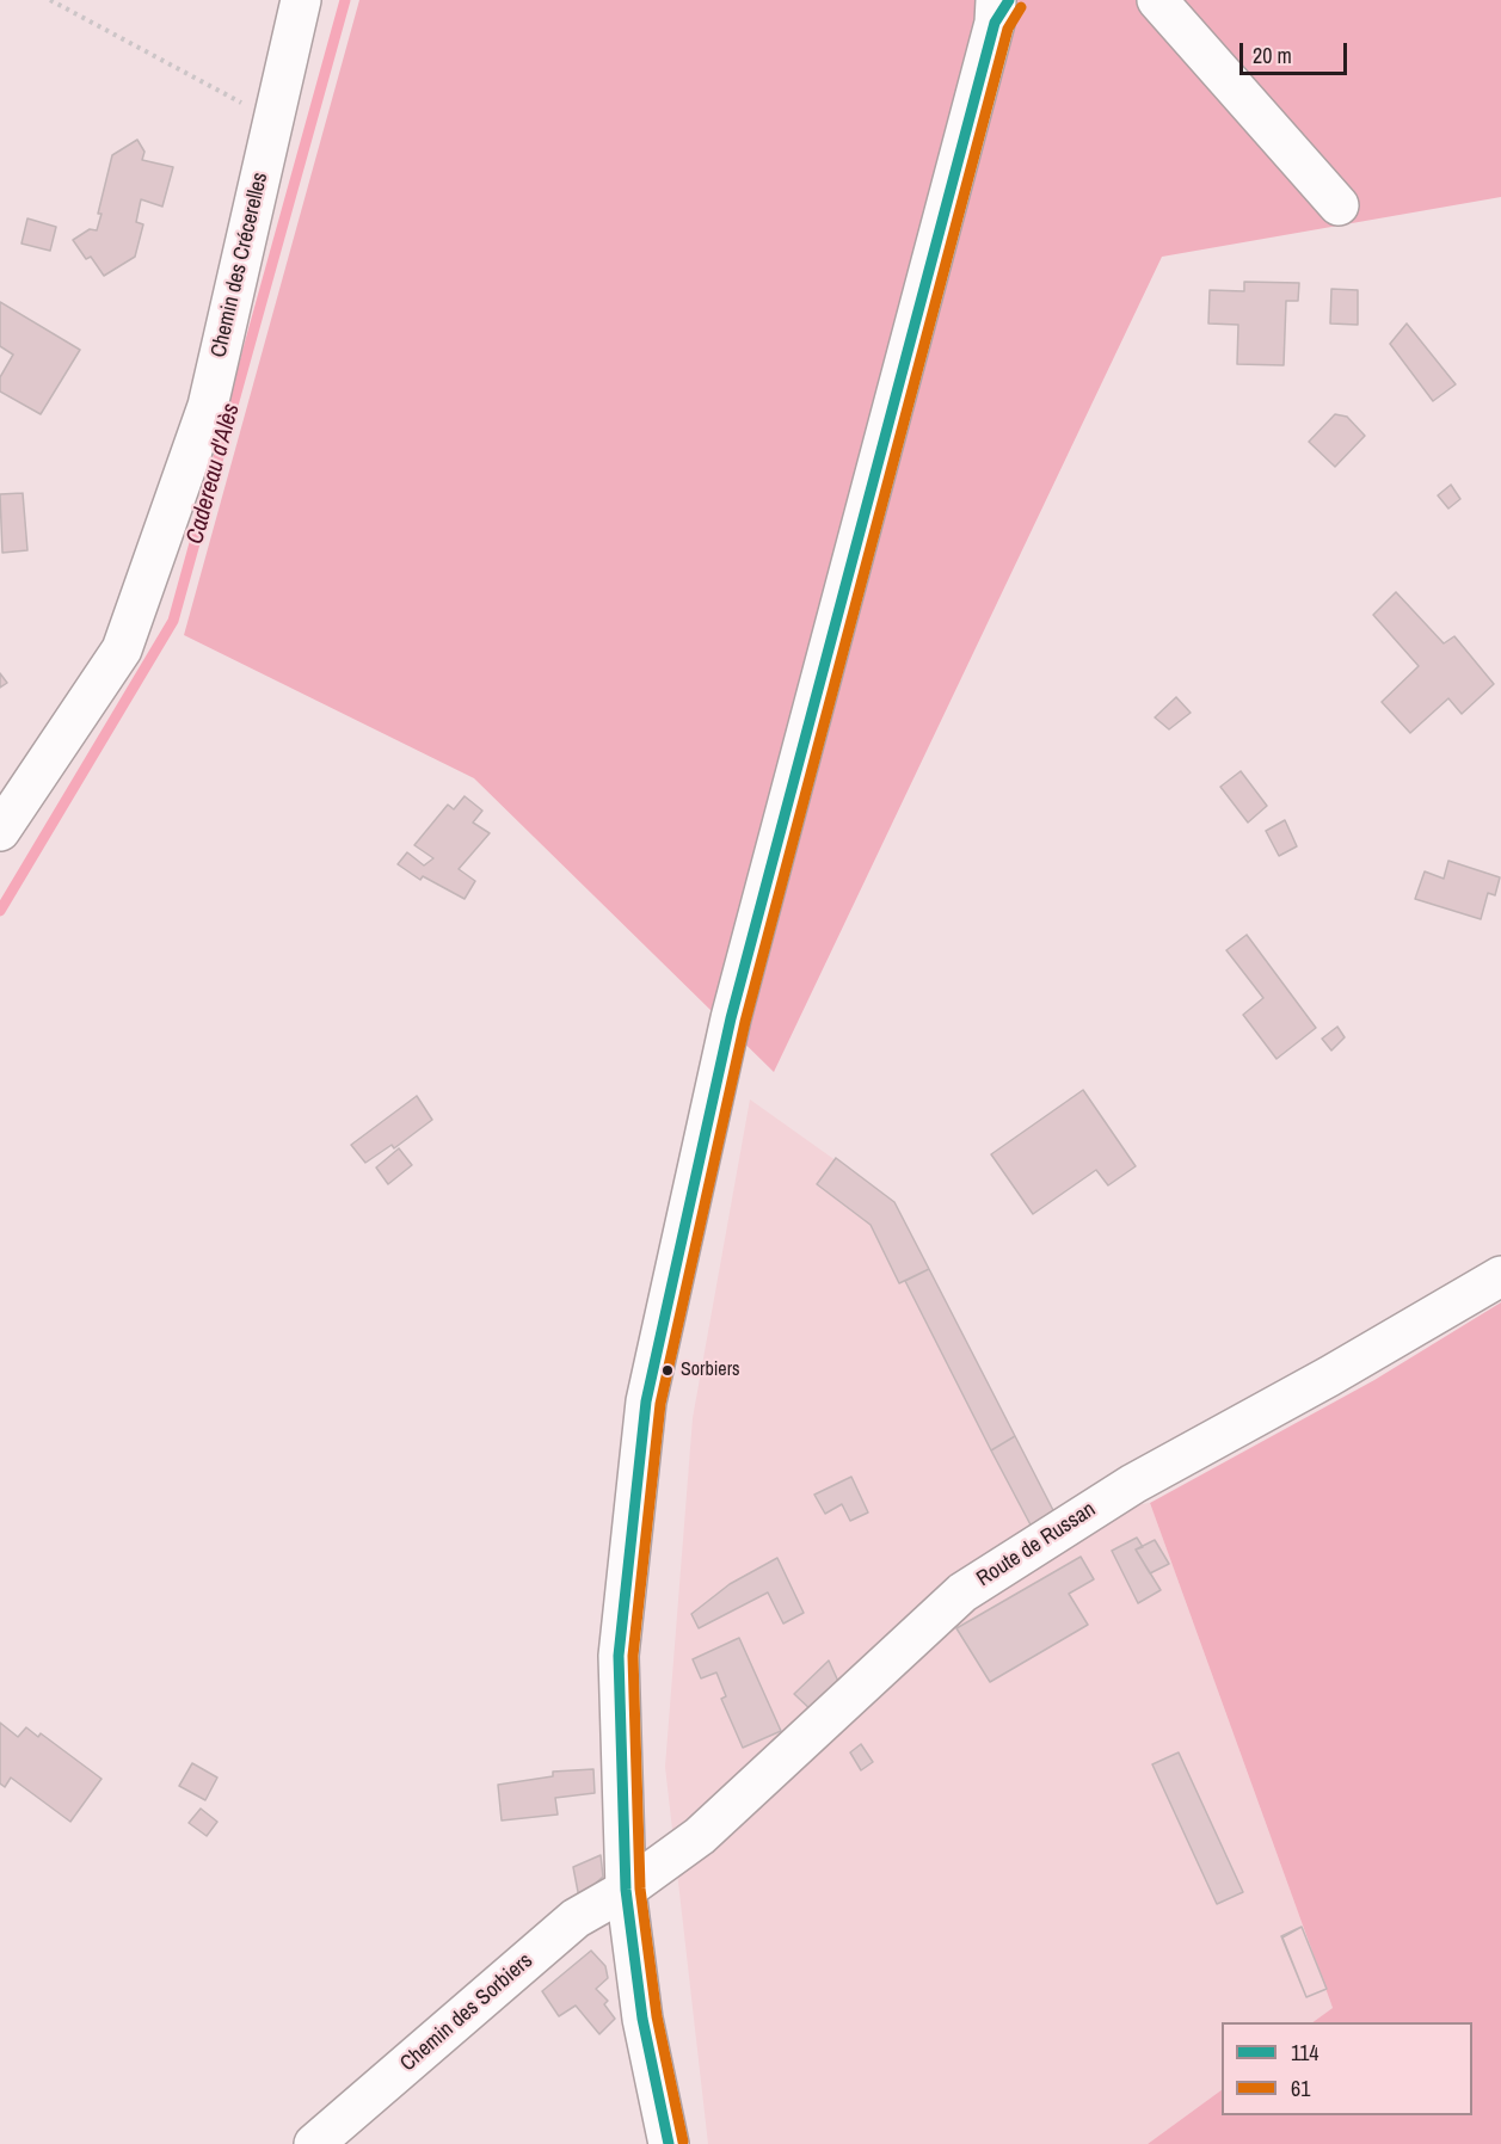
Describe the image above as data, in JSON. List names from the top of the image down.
{
  "streets": {
    "street": ["Chemin des Crécerelles", "Route de Russan", "Chemin des Sorbiers"]
  },
  "crossings": [
    ["Route de Russan", "Chemin des Sorbiers"]
  ],
  "water": ["Cadereau d'Alès"],
  "places": ["Sorbiers"],
  "lines": ["transit line 114", "transit line 61"],
  "legend": ["114", "61"],
  "scale_bar": "20 m"
}
